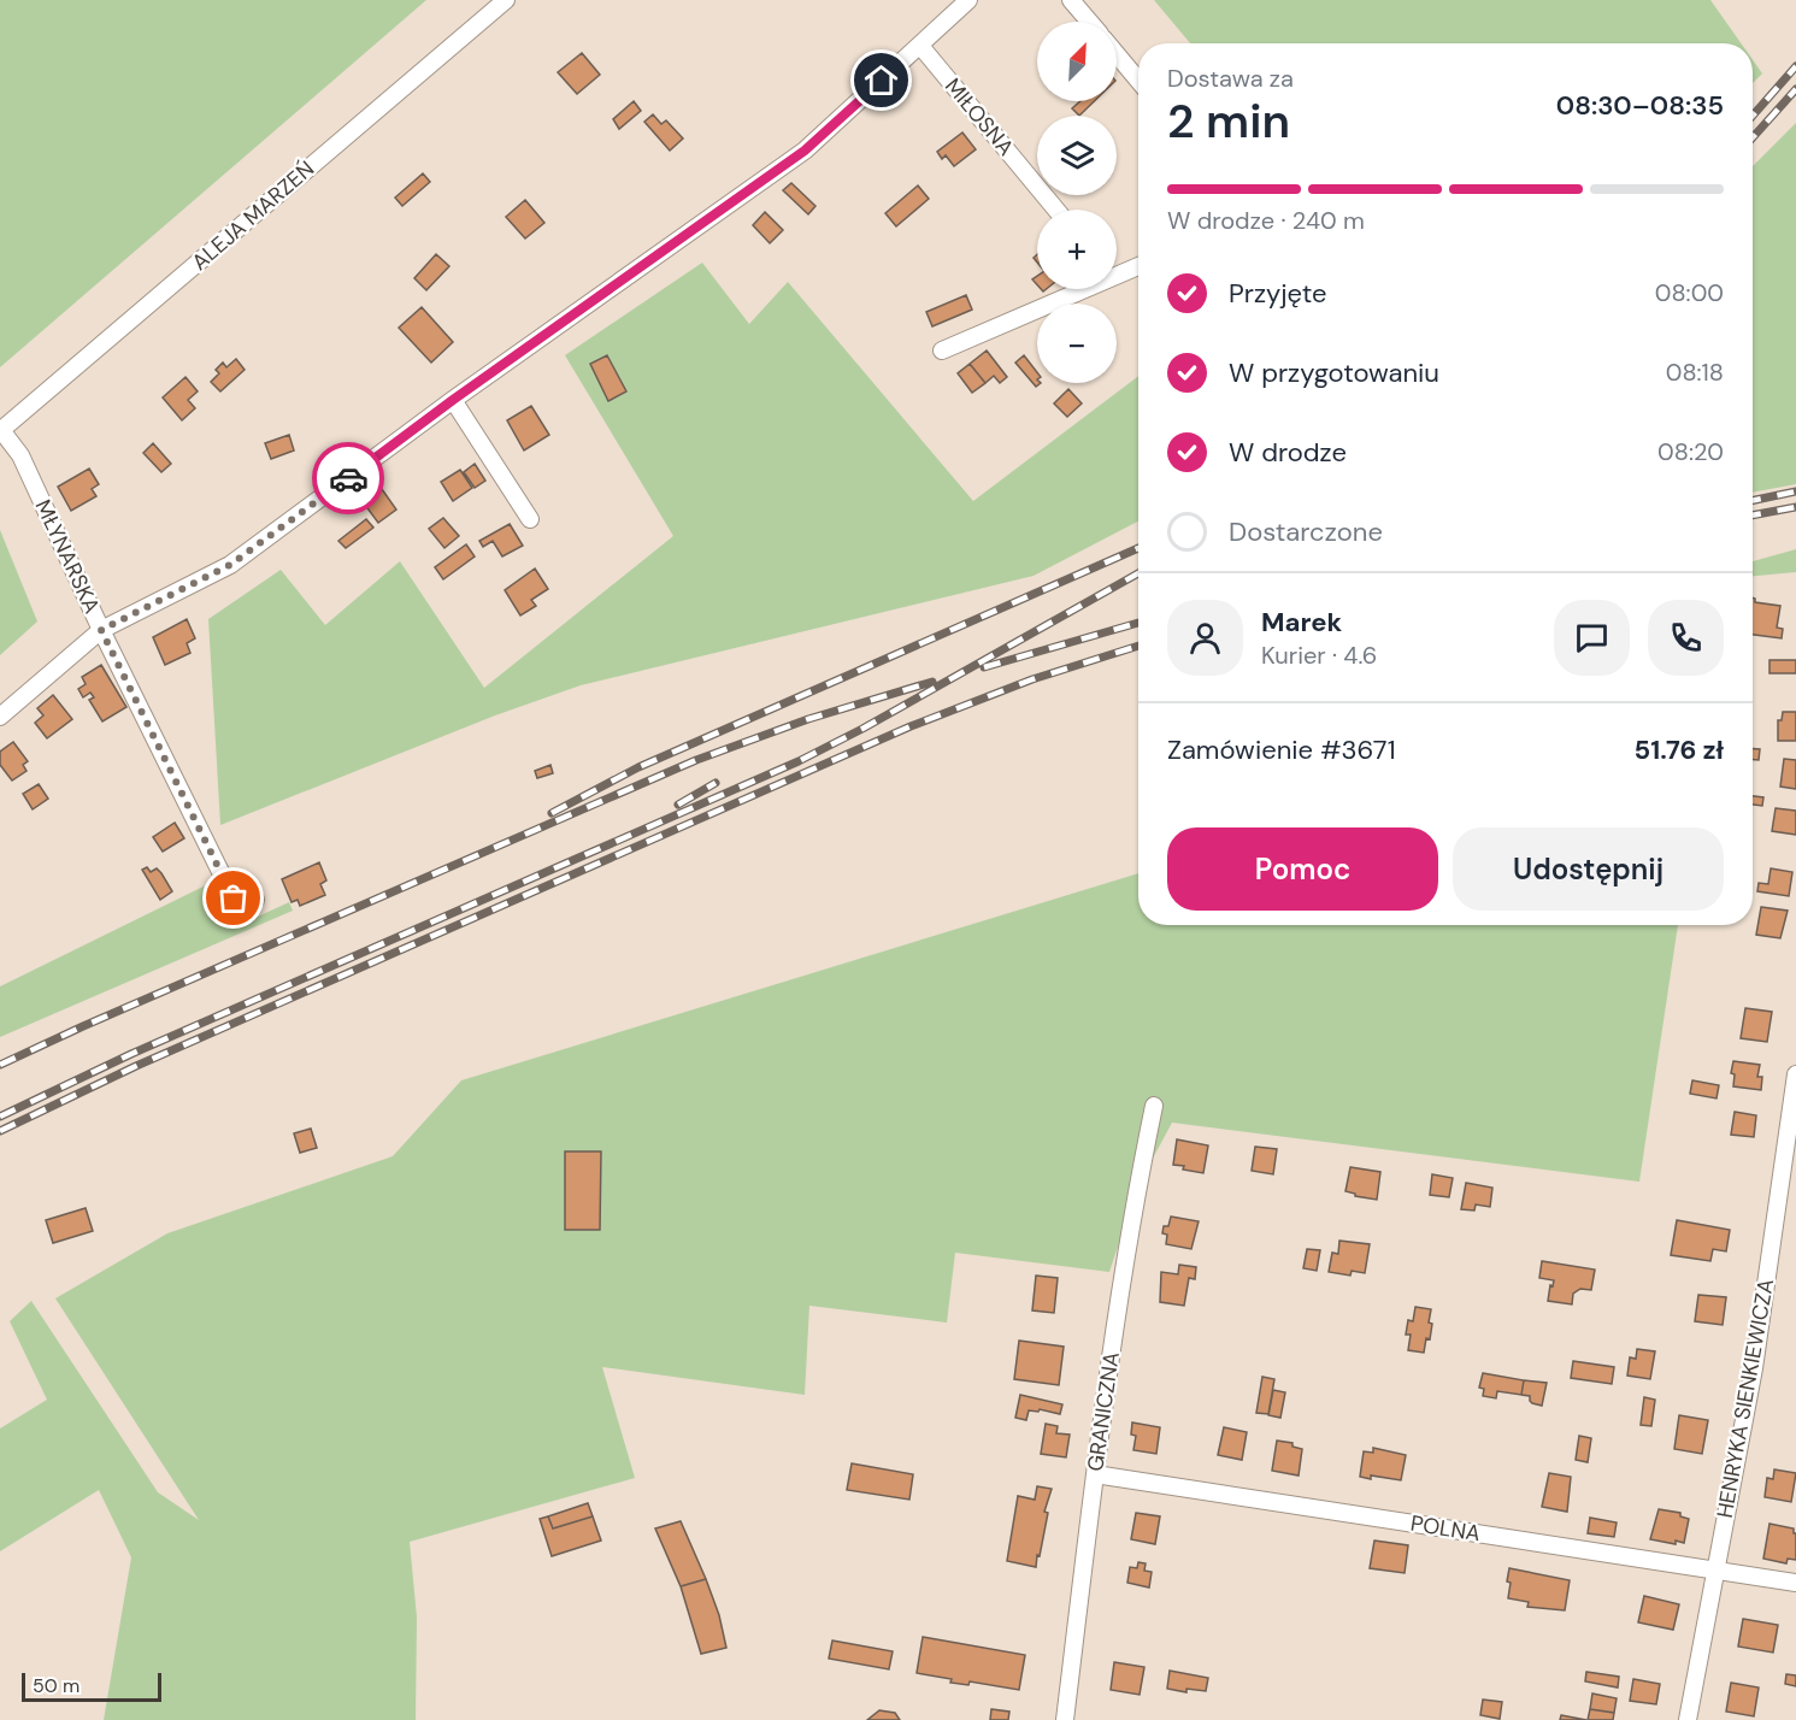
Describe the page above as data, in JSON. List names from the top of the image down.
{
  "streets": {
    "street": [
      "MIŁOSNA",
      "ALEJA MARZEŃ",
      "MŁYNARSKA",
      "HENRYKA SIENKIEWICZA",
      "GRANICZNA",
      "POLNA"
    ]
  },
  "crossings": [
    ["ALEJA MARZEŃ", "MŁYNARSKA"],
    ["HENRYKA SIENKIEWICZA", "POLNA"],
    ["GRANICZNA", "POLNA"]
  ],
  "scale_bar": "50 m",
  "north": "top right",
  "page": {
    "map_buttons": ["+", "−"],
    "heading": ["2 min", "Dostawa za", "08:30–08:35"],
    "panel": [
      "Marek",
      "Kurier · 4.6",
      "Zamówienie #3671",
      "51.76 zł"
    ],
    "bar": "W drodze · 240 m",
    "list": [
      ["Przyjęte", "08:00"],
      ["W przygotowaniu", "08:18"],
      ["W drodze", "08:20"],
      "Dostarczone"
    ],
    "buttons": ["Pomoc", "Udostępnij"],
    "scale": "50 m"
  }
}
